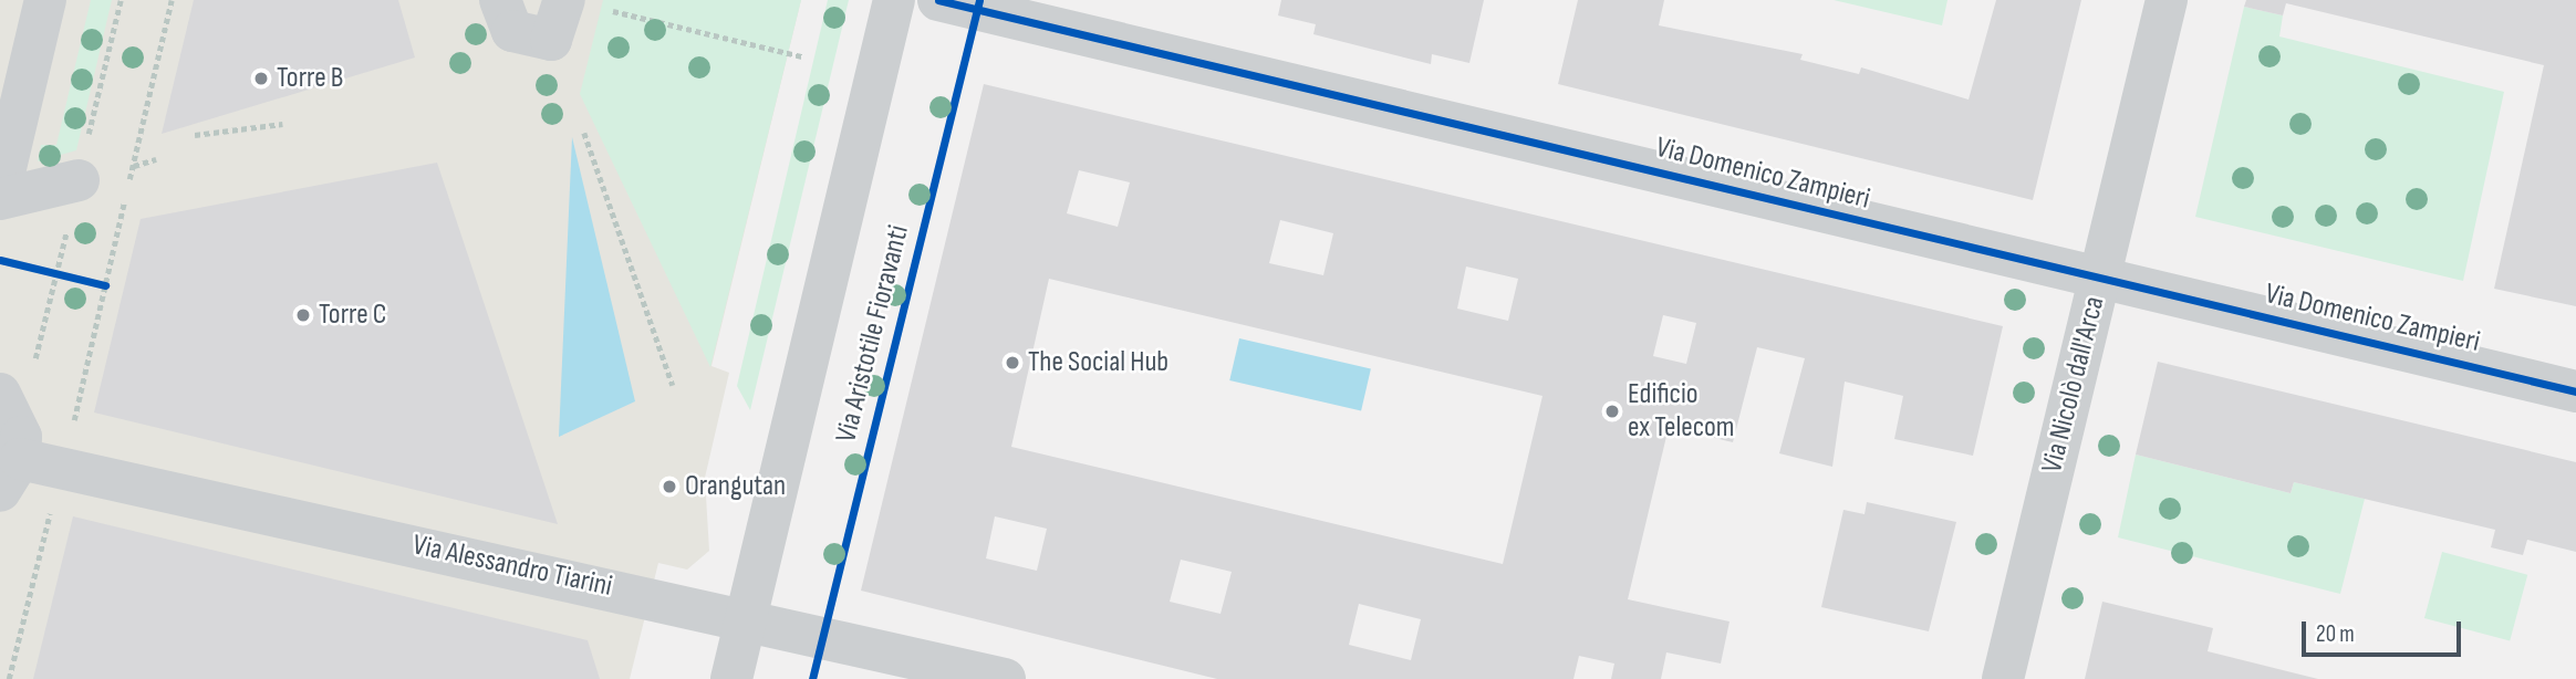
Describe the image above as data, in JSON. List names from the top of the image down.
{
  "streets": {
    "street": [
      "Via Domenico Zampieri",
      "Via Aristotile Fioravanti",
      "Via Nicolò dall'Arca",
      "Via Alessandro Tiarini"
    ]
  },
  "crossings": [
    ["Via Domenico Zampieri", "Via Nicolò dall'Arca"],
    ["Via Aristotile Fioravanti", "Via Alessandro Tiarini"]
  ],
  "places": [
    "Torre B",
    "Torre C",
    "The Social Hub",
    "Edificio ex Telecom",
    "Orangutan"
  ],
  "scale_bar": "20 m"
}
